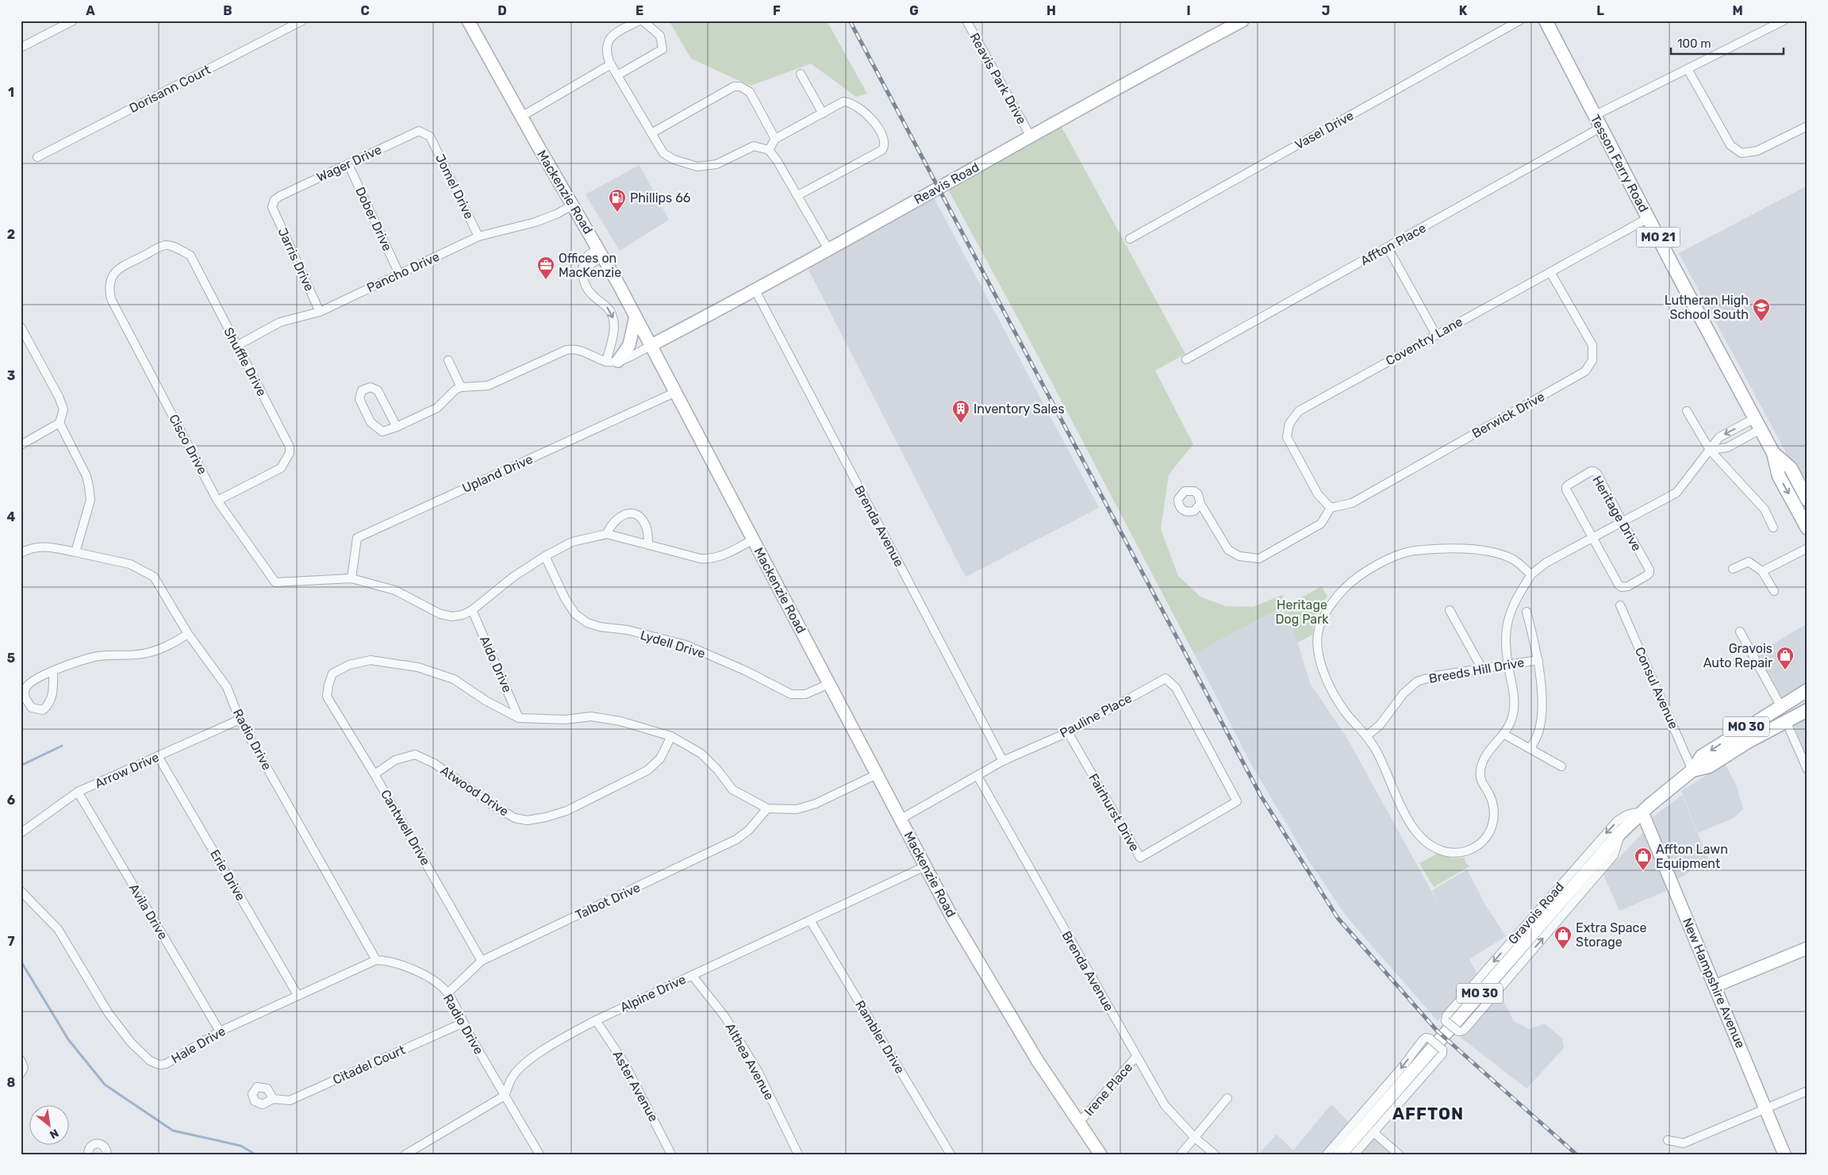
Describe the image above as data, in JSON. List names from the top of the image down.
{
  "streets": {
    "main road": [
      "Tesson Ferry Road",
      "Reavis Road",
      "Mackenzie Road",
      "MO 21",
      "MO 30",
      "Gravois Road",
      "New Hampshire Avenue"
    ],
    "street": [
      "Reavis Park Drive",
      "Dorisann Court",
      "Vasel Drive",
      "Wager Drive",
      "Jomel Drive",
      "Dober Drive",
      "Affton Place",
      "Jarris Drive",
      "Pancho Drive",
      "Coventry Lane",
      "Shuffle Drive",
      "Berwick Drive",
      "Cisco Drive",
      "Upland Drive",
      "Heritage Drive",
      "Brenda Avenue",
      "Lydell Drive",
      "Aldo Drive",
      "Breeds Hill Drive",
      "Consul Avenue",
      "Pauline Place",
      "Radio Drive",
      "Arrow Drive",
      "Atwood Drive",
      "Fairhurst Drive",
      "Cantwell Drive",
      "Erie Drive",
      "Talbot Drive",
      "Avila Drive",
      "Alpine Drive",
      "Rambler Drive",
      "Hale Drive",
      "Althea Avenue",
      "Citadel Court",
      "Aster Avenue",
      "Irene Place"
    ]
  },
  "crossings": [
    ["Reavis Park Drive", "Reavis Road"],
    ["Wager Drive", "Jomel Drive"],
    ["Wager Drive", "Dober Drive"],
    ["Wager Drive", "Jarris Drive"],
    ["Tesson Ferry Road", "Affton Place"],
    ["Tesson Ferry Road", "Coventry Lane"],
    ["Reavis Road", "Mackenzie Road"],
    ["Reavis Road", "Brenda Avenue"],
    ["Jomel Drive", "Pancho Drive"],
    ["Mackenzie Road", "Pancho Drive"],
    ["Mackenzie Road", "Upland Drive"],
    ["Mackenzie Road", "Lydell Drive"],
    ["Mackenzie Road", "Pauline Place"],
    ["Mackenzie Road", "Alpine Drive"],
    ["Mackenzie Road", "Irene Place"],
    ["Dober Drive", "Pancho Drive"],
    ["Jarris Drive", "Pancho Drive"],
    ["Pancho Drive", "Shuffle Drive"],
    ["Coventry Lane", "Berwick Drive"],
    ["Shuffle Drive", "Cisco Drive"],
    ["Cisco Drive", "Upland Drive"],
    ["Brenda Avenue", "Pauline Place"],
    ["Brenda Avenue", "Irene Place"],
    ["Aldo Drive", "Cantwell Drive"],
    ["Consul Avenue", "Gravois Road"],
    ["Pauline Place", "Fairhurst Drive"],
    ["Radio Drive", "Arrow Drive"],
    ["Radio Drive", "Talbot Drive"],
    ["Radio Drive", "Alpine Drive"],
    ["Radio Drive", "Hale Drive"],
    ["Radio Drive", "Citadel Court"],
    ["Arrow Drive", "Erie Drive"],
    ["Arrow Drive", "Avila Drive"],
    ["Atwood Drive", "Cantwell Drive"],
    ["Cantwell Drive", "Talbot Drive"],
    ["Erie Drive", "Hale Drive"],
    ["Avila Drive", "Hale Drive"],
    ["Gravois Road", "New Hampshire Avenue"],
    ["Alpine Drive", "Rambler Drive"],
    ["Alpine Drive", "Althea Avenue"],
    ["Alpine Drive", "Aster Avenue"]
  ],
  "districts": ["AFFTON"],
  "parks": ["Heritage Dog Park"],
  "places": {
    "fuel station": ["Phillips 66"],
    "office": ["Offices on MacKenzie"],
    "school or university": ["Lutheran High School South"],
    "building": ["Inventory Sales"],
    "shop": ["Gravois Auto Repair", "Affton Lawn Equipment", "Extra Space Storage"]
  },
  "scale_bar": "100 m",
  "north": "bottom right",
  "grid": {
    "columns": [
      "A",
      "B",
      "C",
      "D",
      "E",
      "F",
      "G",
      "H",
      "I",
      "J",
      "K",
      "L",
      "M"
    ],
    "rows": [
      "1",
      "2",
      "3",
      "4",
      "5",
      "6",
      "7",
      "8"
    ]
  }
}
